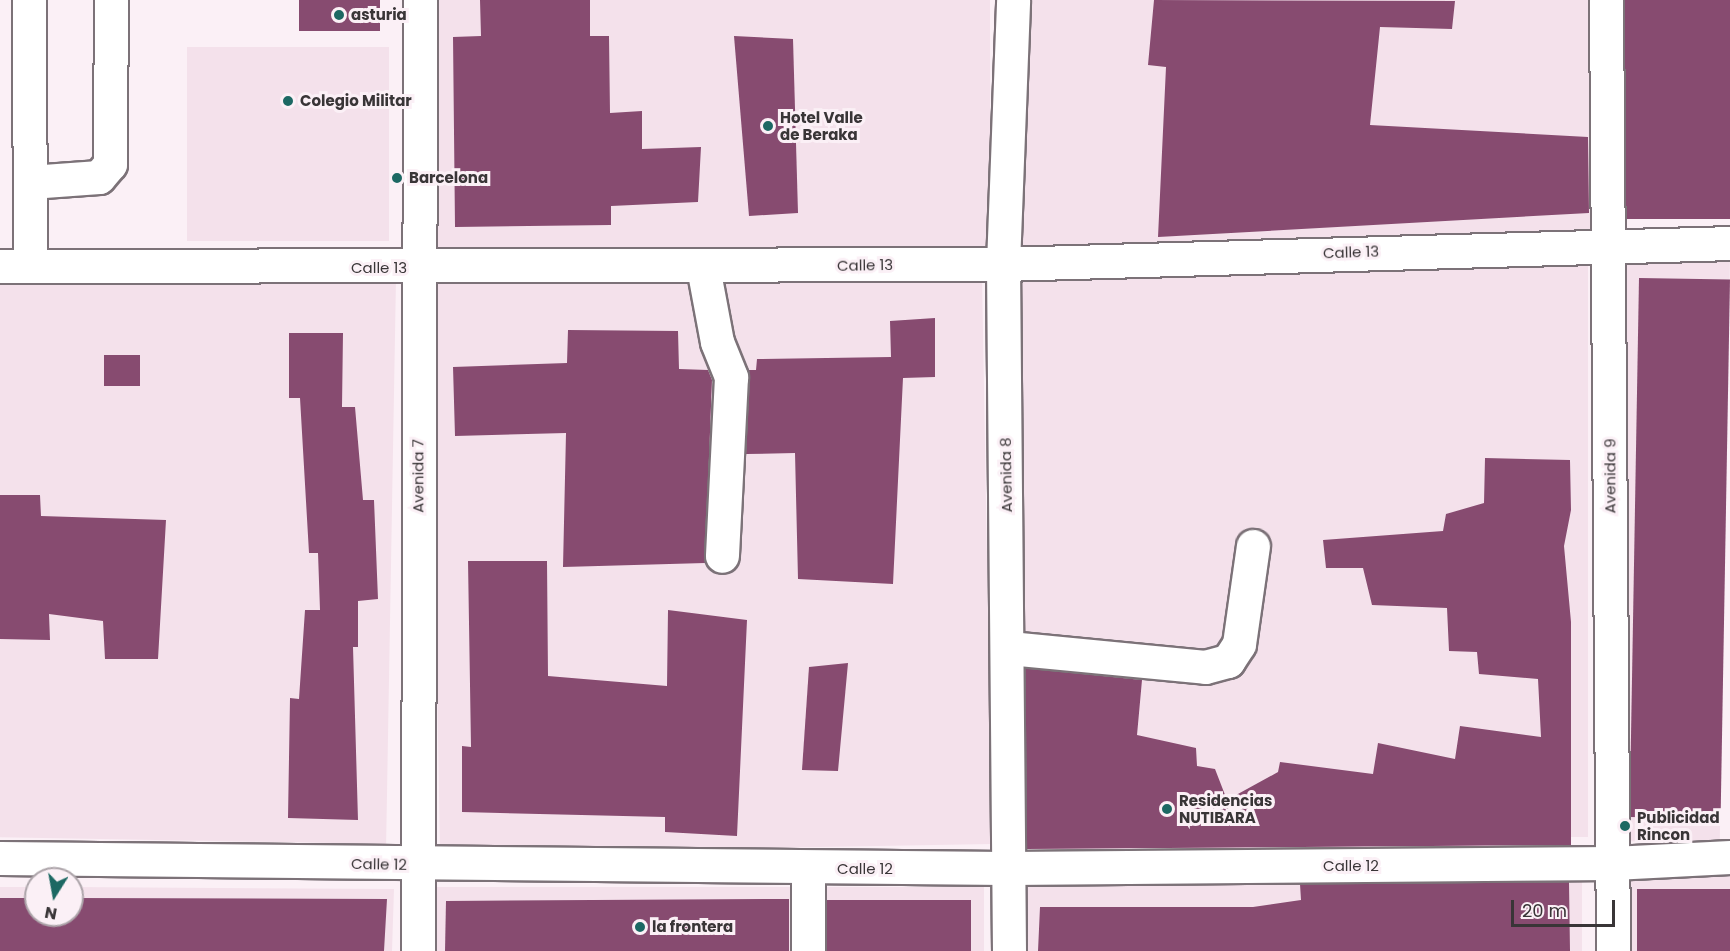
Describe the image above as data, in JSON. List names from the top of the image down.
{
  "streets": {
    "street": [
      "Calle 13",
      "Avenida 8",
      "Avenida 7",
      "Avenida 9",
      "Calle 12"
    ]
  },
  "crossings": [
    ["Calle 13", "Avenida 8"],
    ["Calle 13", "Avenida 7"],
    ["Calle 13", "Avenida 9"],
    ["Avenida 8", "Calle 12"],
    ["Avenida 7", "Calle 12"],
    ["Avenida 9", "Calle 12"]
  ],
  "places": [
    "asturia",
    "Colegio Militar",
    "Hotel Valle de Beraka",
    "Barcelona",
    "Residencias NUTIBARA",
    "Publicidad Rincon",
    "la frontera"
  ],
  "scale_bar": "20 m",
  "north": "bottom"
}
